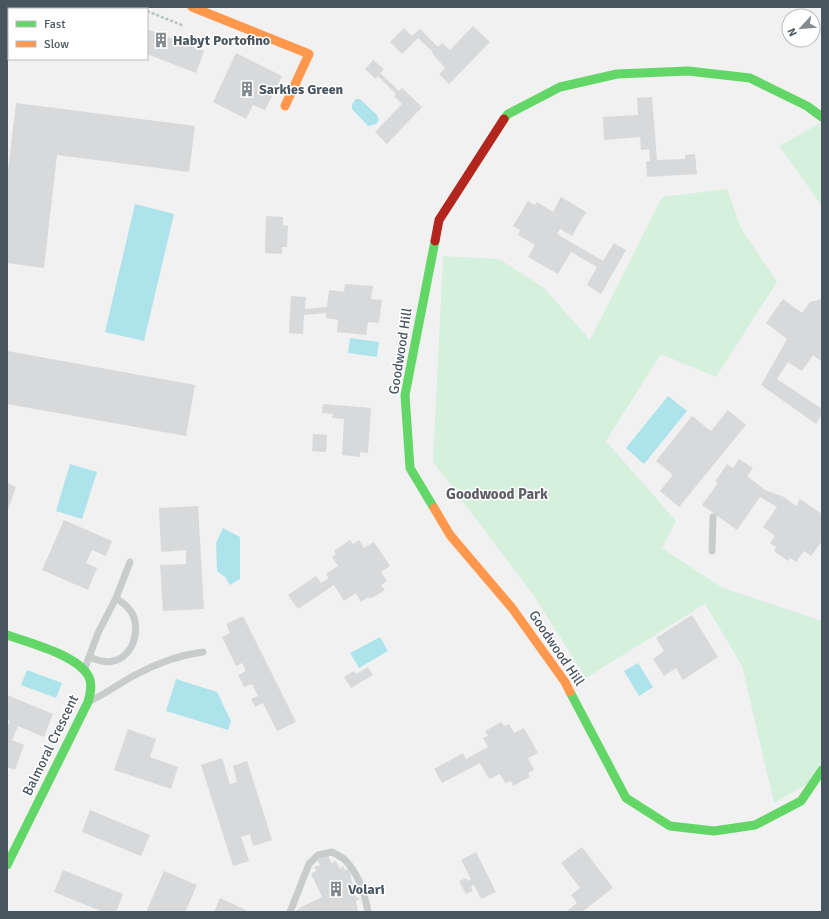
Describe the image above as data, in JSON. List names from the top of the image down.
{
  "streets": {
    "street": ["Goodwood Hill", "Balmoral Crescent"]
  },
  "districts": ["Goodwood Park"],
  "places": {
    "building": ["Habyt Portofino", "Sarkies Green", "Volari"]
  },
  "legend": ["Fast", "Slow"],
  "north": "bottom left"
}
